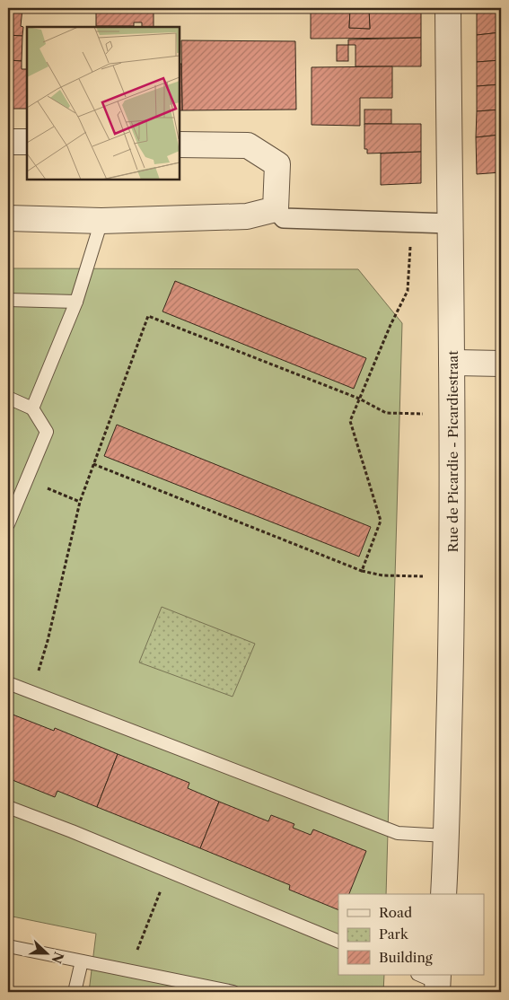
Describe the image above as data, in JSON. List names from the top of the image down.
{
  "streets": {
    "street": ["Rue de Picardie - Picardiestraat"]
  },
  "legend": ["Road", "Park", "Building"],
  "north": "right"
}
